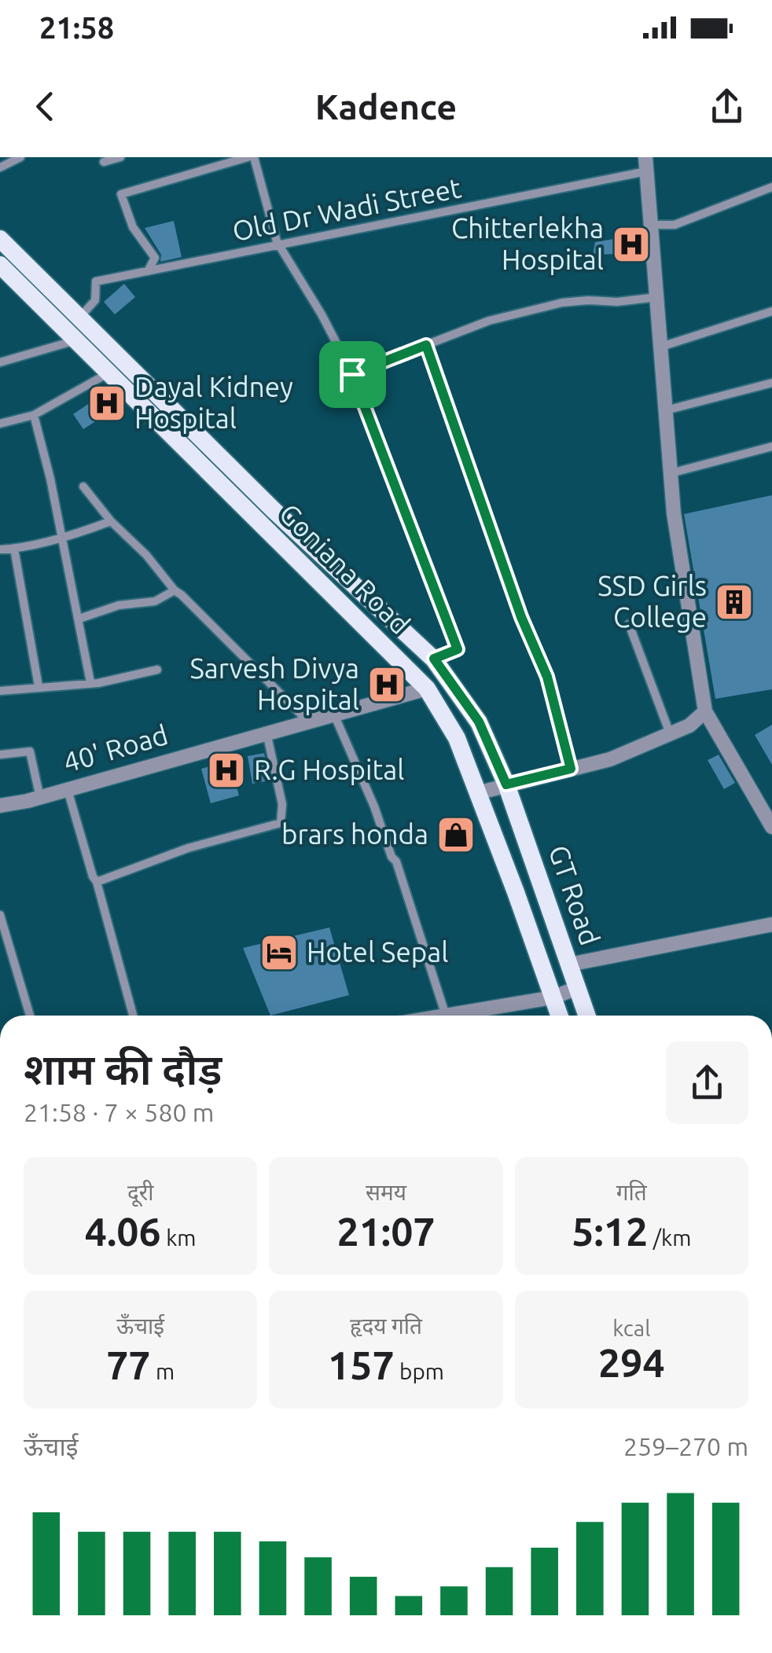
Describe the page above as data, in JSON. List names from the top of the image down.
{
  "streets": {
    "main road": ["Goniana Road", "GT Road"],
    "street": ["Old Dr Wadi Street", "40' Road"]
  },
  "crossings": [
    ["Old Dr Wadi Street", "Goniana Road"],
    ["Goniana Road", "40' Road"],
    ["Goniana Road", "GT Road"]
  ],
  "places": {
    "hospital": [
      "Chitterlekha Hospital",
      "Dayal Kidney Hospital",
      "Sarvesh Divya Hospital",
      "R.G Hospital"
    ],
    "building": ["SSD Girls College"],
    "shop": ["brars honda"],
    "hotel": ["Hotel Sepal"]
  },
  "page": {
    "status": "21:58",
    "header": "Kadence",
    "heading": ["शाम की दौड़", "21:58 · 7 × 580 m"],
    "stats": [
      ["दूरी", "4.06 km"],
      ["समय", "21:07"],
      ["गति", "5:12 /km"],
      ["ऊँचाई", "77 m"],
      ["हृदय गति", "157 bpm"],
      ["kcal", "294"]
    ],
    "chart": ["ऊँचाई", "259–270 m"]
  }
}
